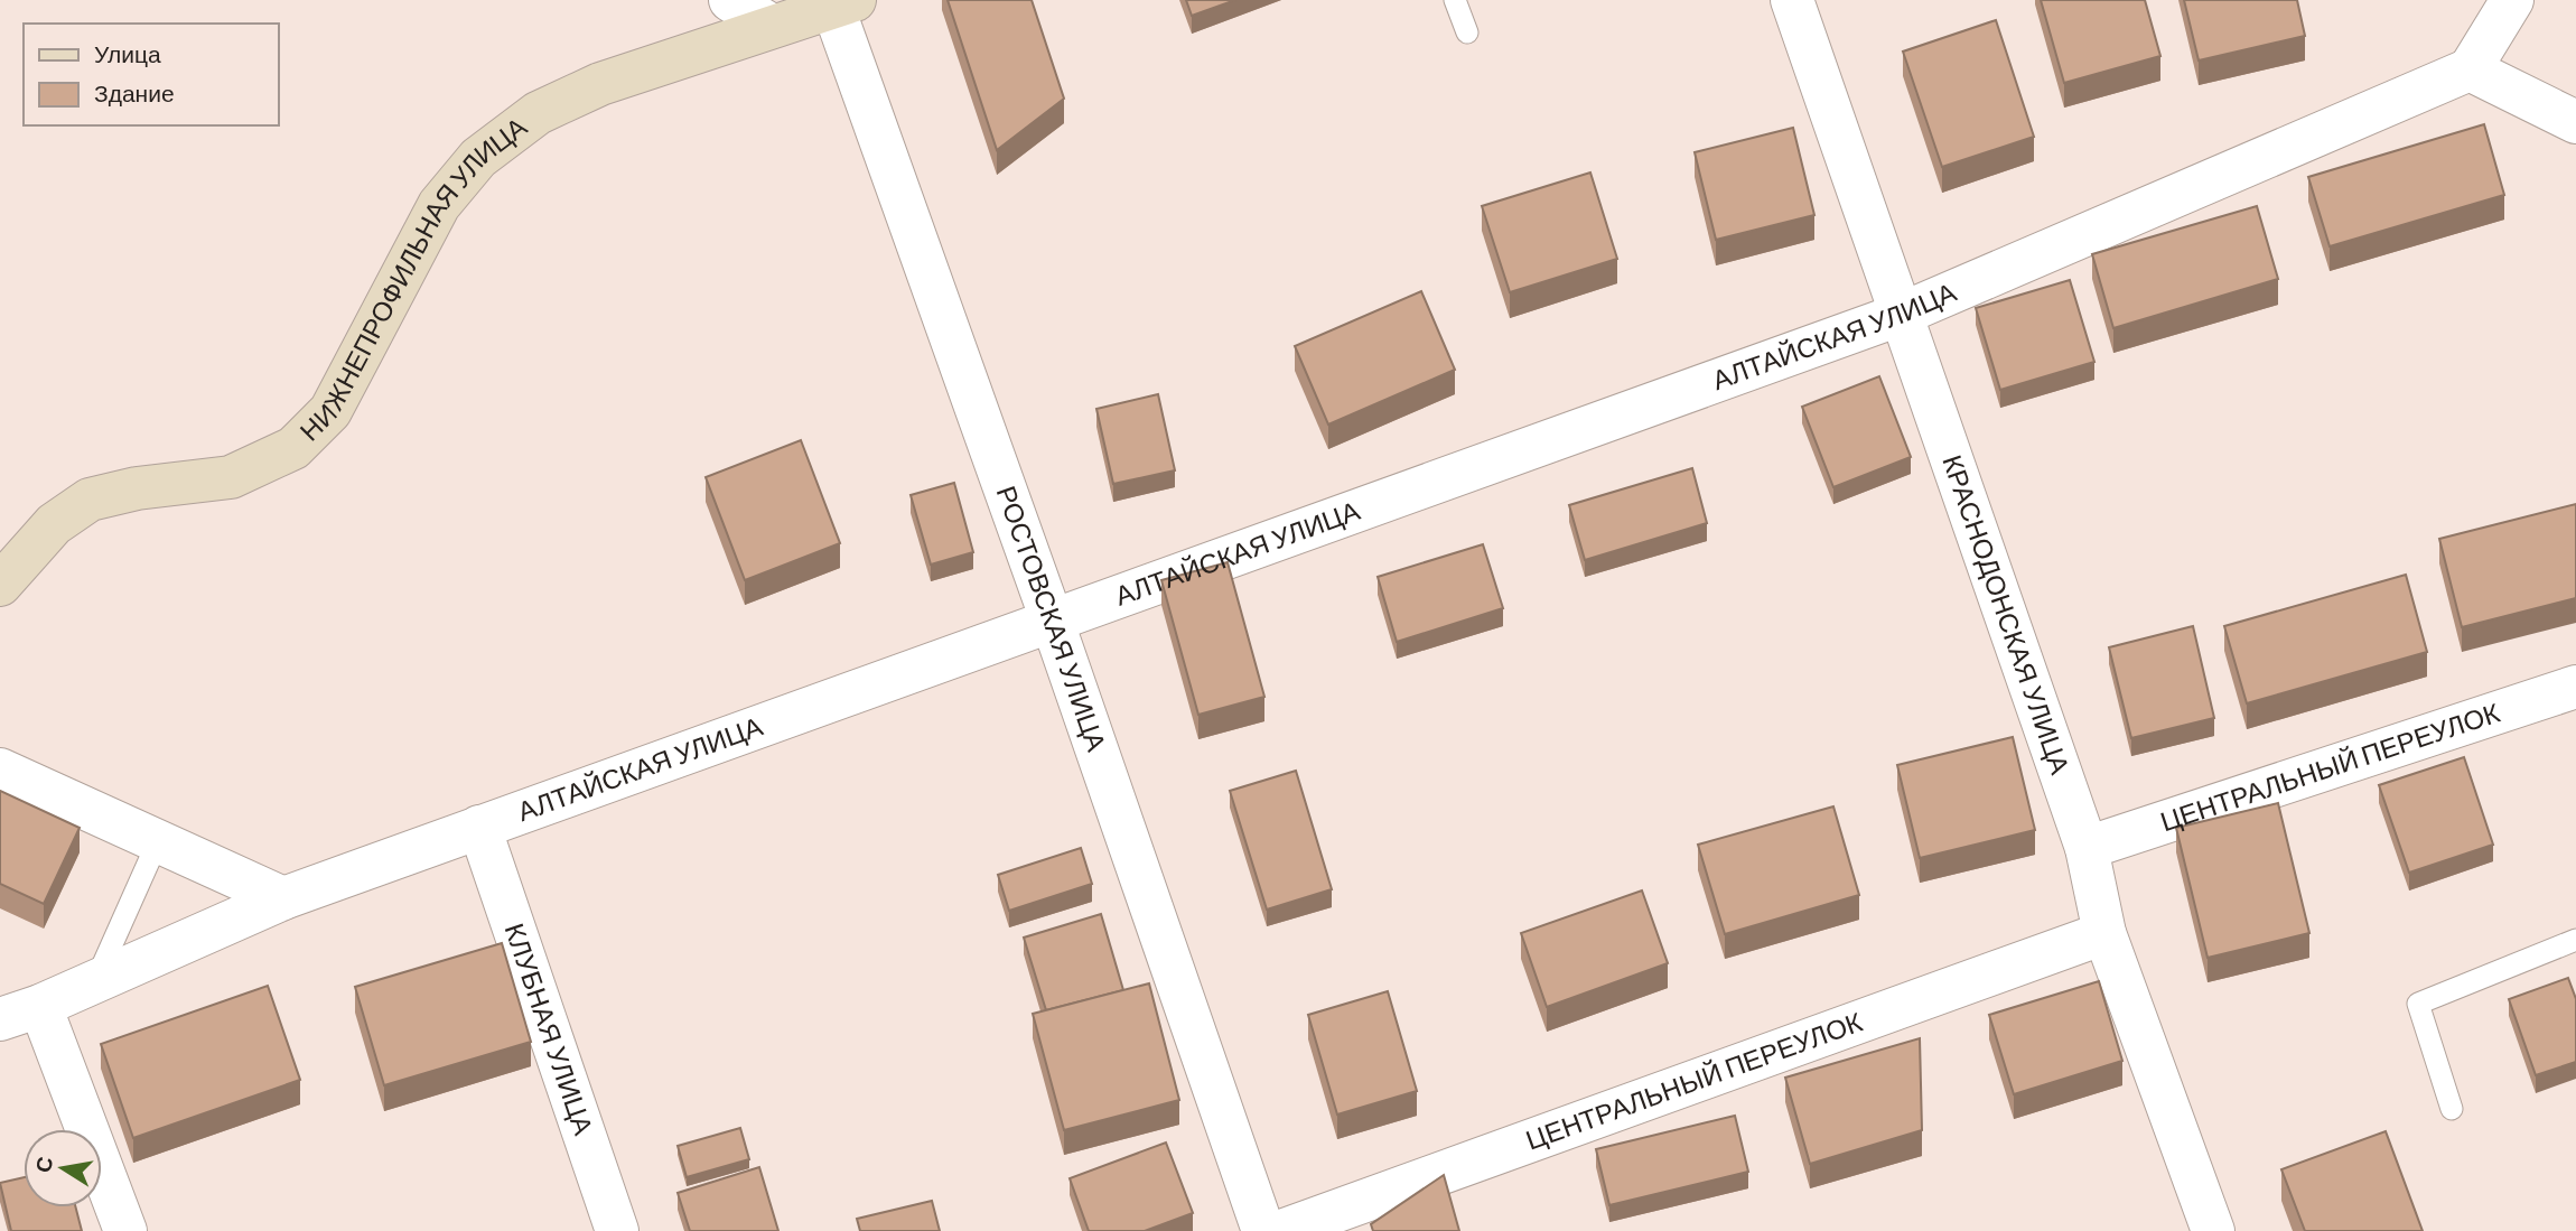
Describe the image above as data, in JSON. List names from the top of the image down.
{
  "streets": {
    "street": [
      "НИЖНЕПРОФИЛЬНАЯ УЛИЦА",
      "АЛТАЙСКАЯ УЛИЦА",
      "КРАСНОДОНСКАЯ УЛИЦА",
      "РОСТОВСКАЯ УЛИЦА",
      "ЦЕНТРАЛЬНЫЙ ПЕРЕУЛОК",
      "КЛУБНАЯ УЛИЦА"
    ]
  },
  "crossings": [
    ["НИЖНЕПРОФИЛЬНАЯ УЛИЦА", "РОСТОВСКАЯ УЛИЦА"],
    ["АЛТАЙСКАЯ УЛИЦА", "КРАСНОДОНСКАЯ УЛИЦА"],
    ["АЛТАЙСКАЯ УЛИЦА", "РОСТОВСКАЯ УЛИЦА"],
    ["АЛТАЙСКАЯ УЛИЦА", "КЛУБНАЯ УЛИЦА"],
    ["КРАСНОДОНСКАЯ УЛИЦА", "ЦЕНТРАЛЬНЫЙ ПЕРЕУЛОК"]
  ],
  "legend": ["Улица", "Здание"],
  "north": "left"
}
